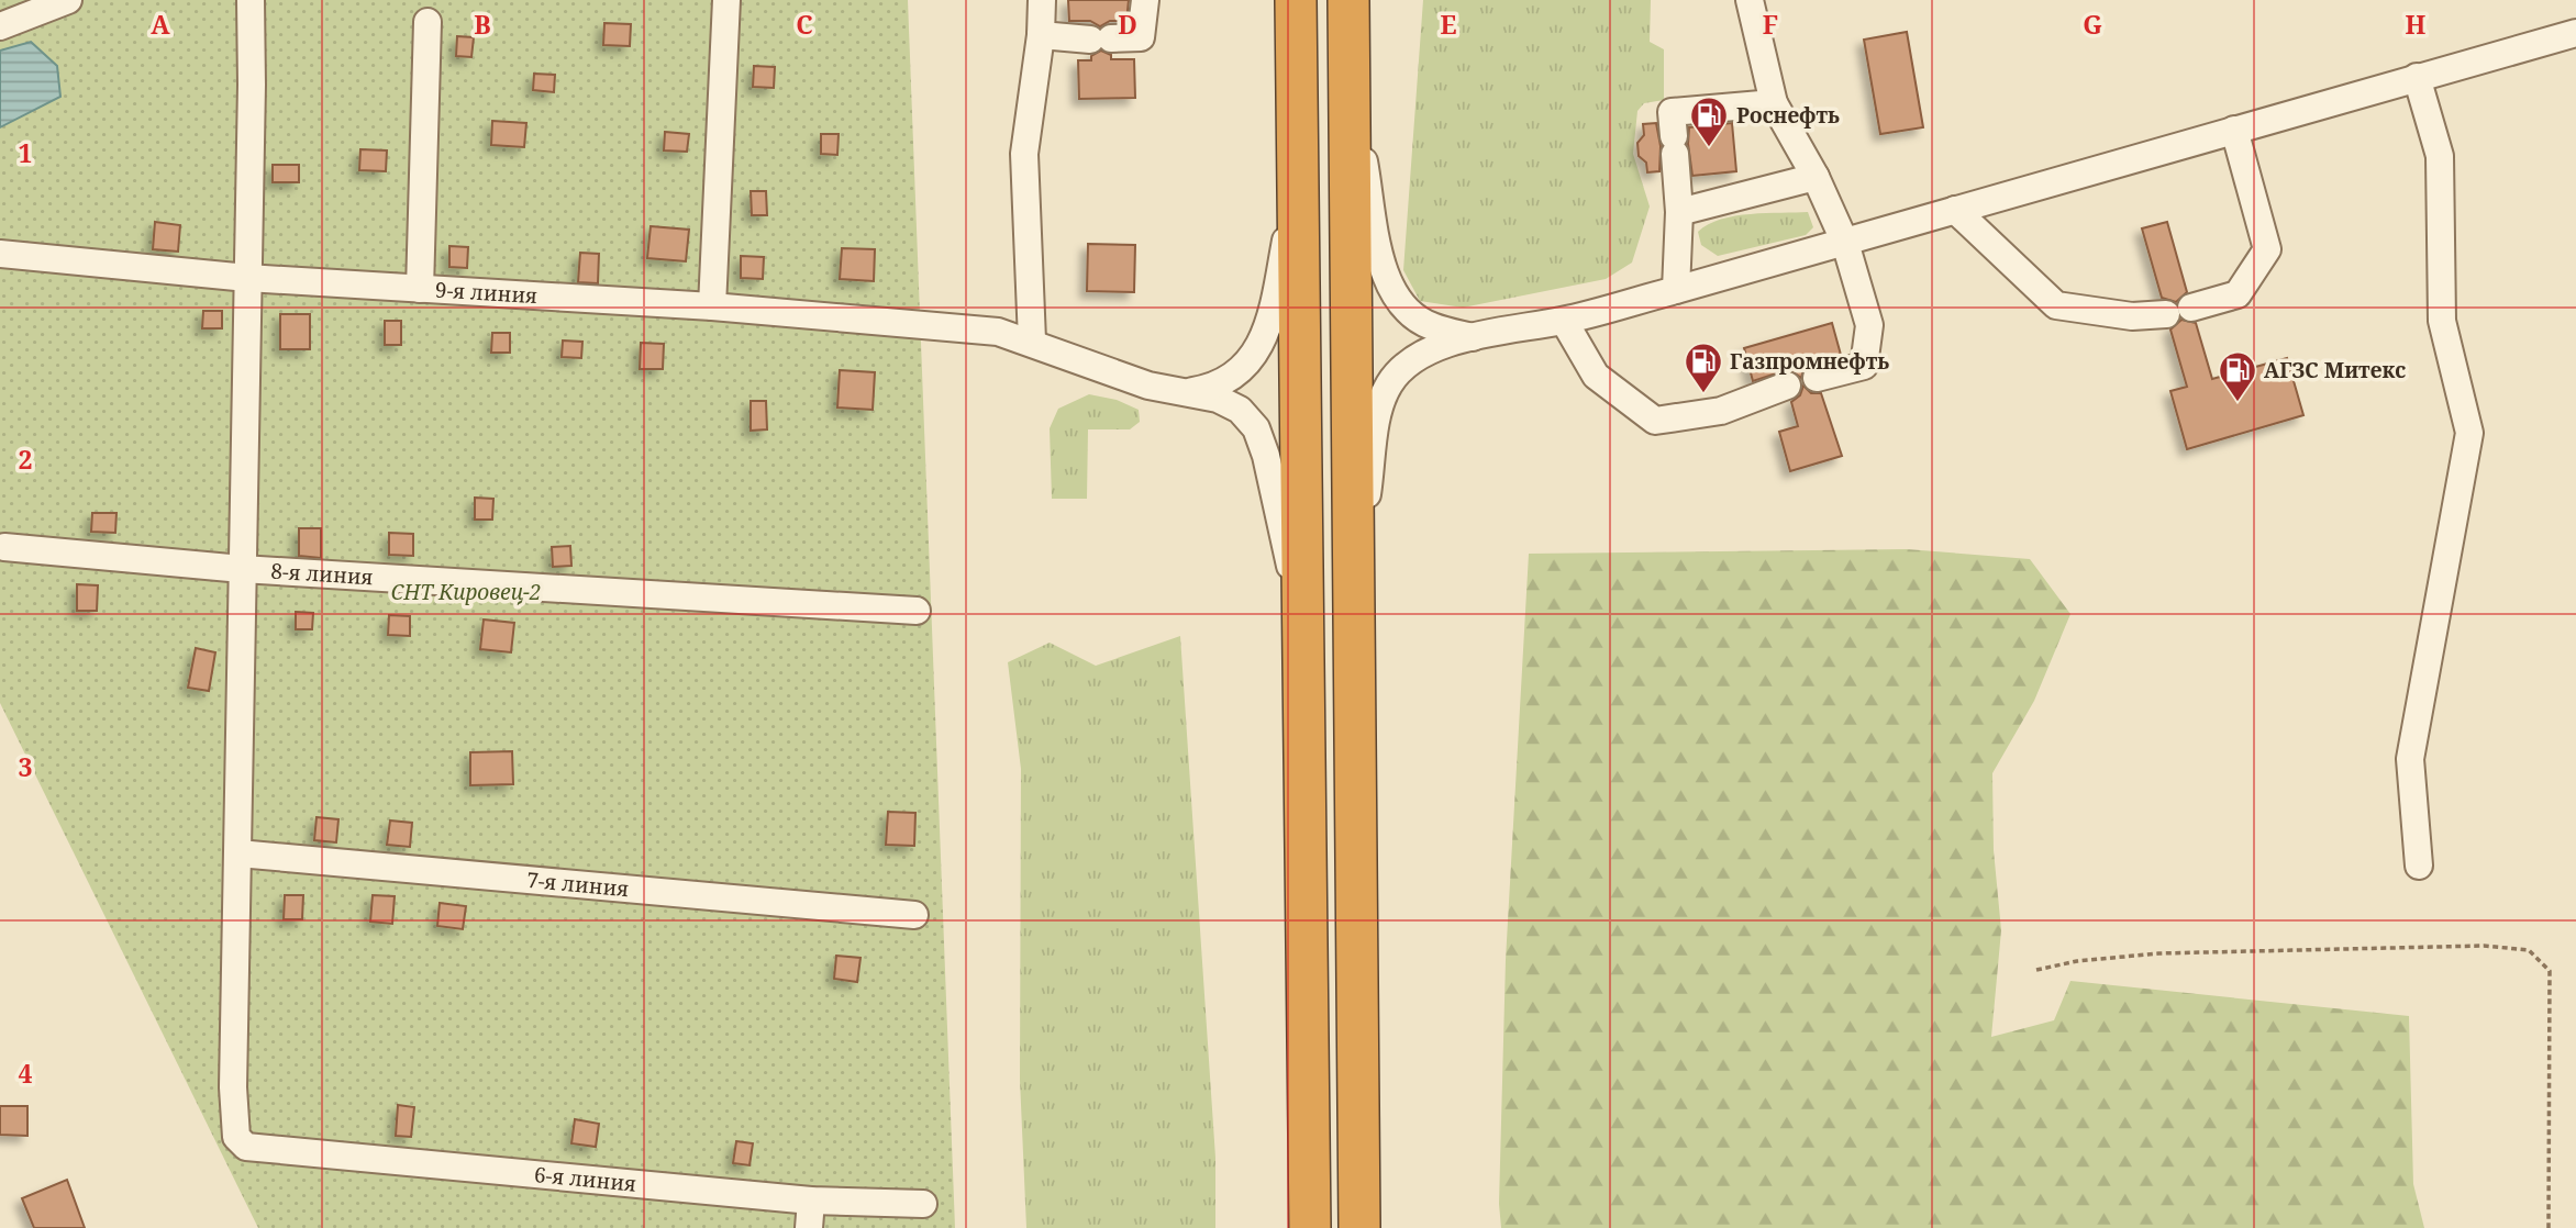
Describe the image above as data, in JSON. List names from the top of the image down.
{
  "streets": {
    "street": [
      "9-я линия",
      "8-я линия",
      "7-я линия",
      "6-я линия"
    ]
  },
  "crossings": [
    ["7-я линия", "6-я линия"]
  ],
  "parks": ["СНТ Кировец-2"],
  "places": {
    "fuel station": ["Роснефть", "Газпромнефть", "АГЗС Митекс"]
  },
  "grid": {
    "columns": [
      "A",
      "B",
      "C",
      "D",
      "E",
      "F",
      "G",
      "H"
    ],
    "rows": [
      "1",
      "2",
      "3",
      "4"
    ]
  }
}
